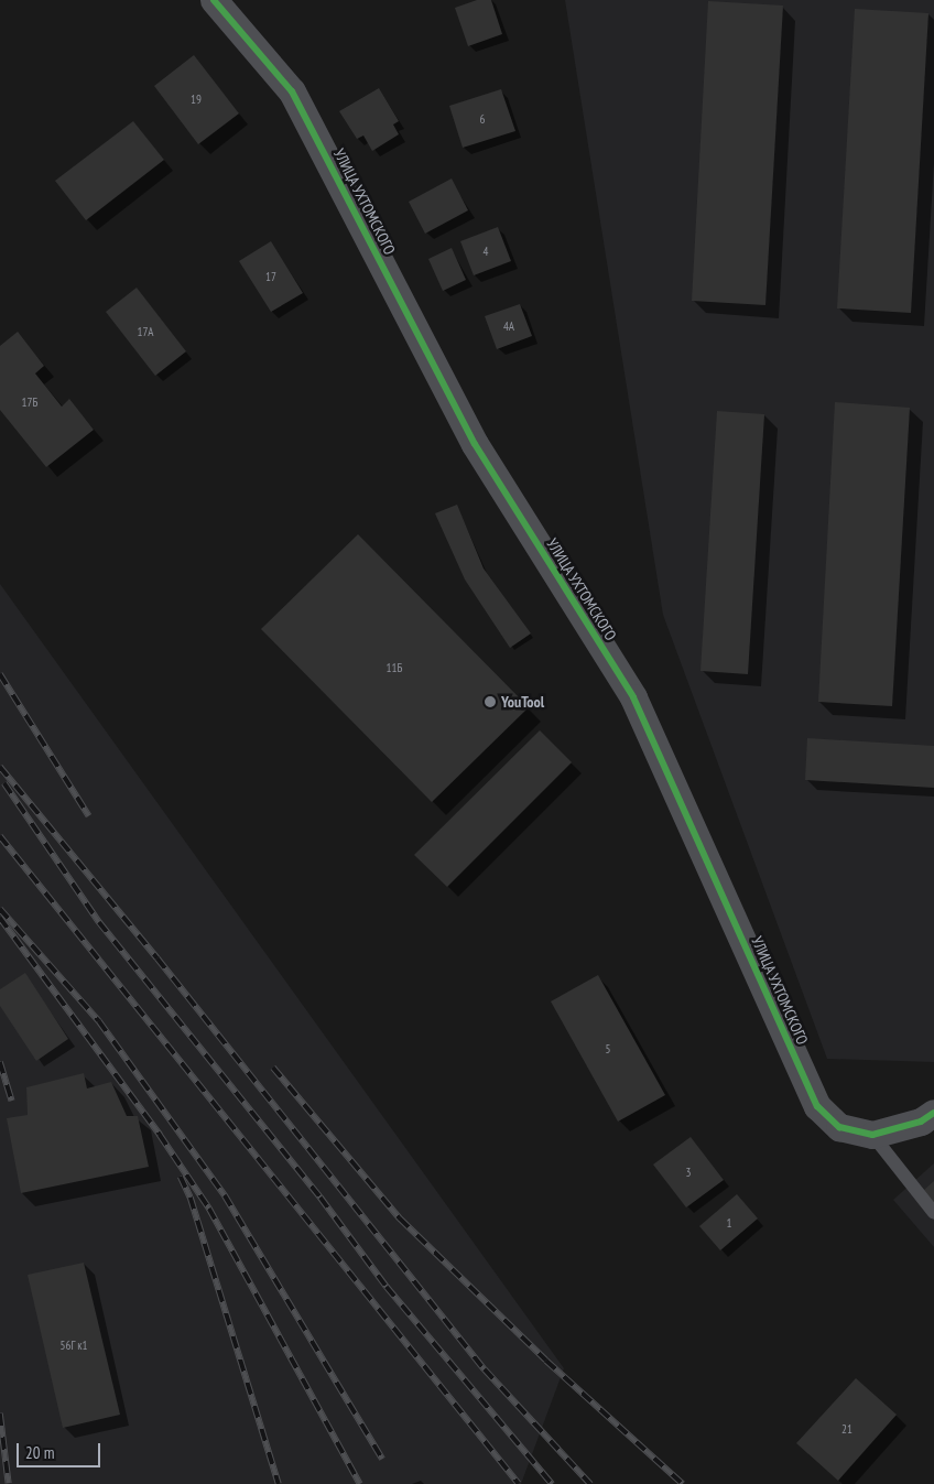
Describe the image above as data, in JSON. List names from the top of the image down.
{
  "streets": {
    "street": ["УЛИЦА УХТОМСКОГО"]
  },
  "places": ["YouTool"],
  "house_numbers": [
    "19",
    "6",
    "4",
    "17",
    "4А",
    "17А",
    "17Б",
    "11Б",
    "5",
    "3",
    "1",
    "56Г к1",
    "21"
  ],
  "scale_bar": "20 m"
}
